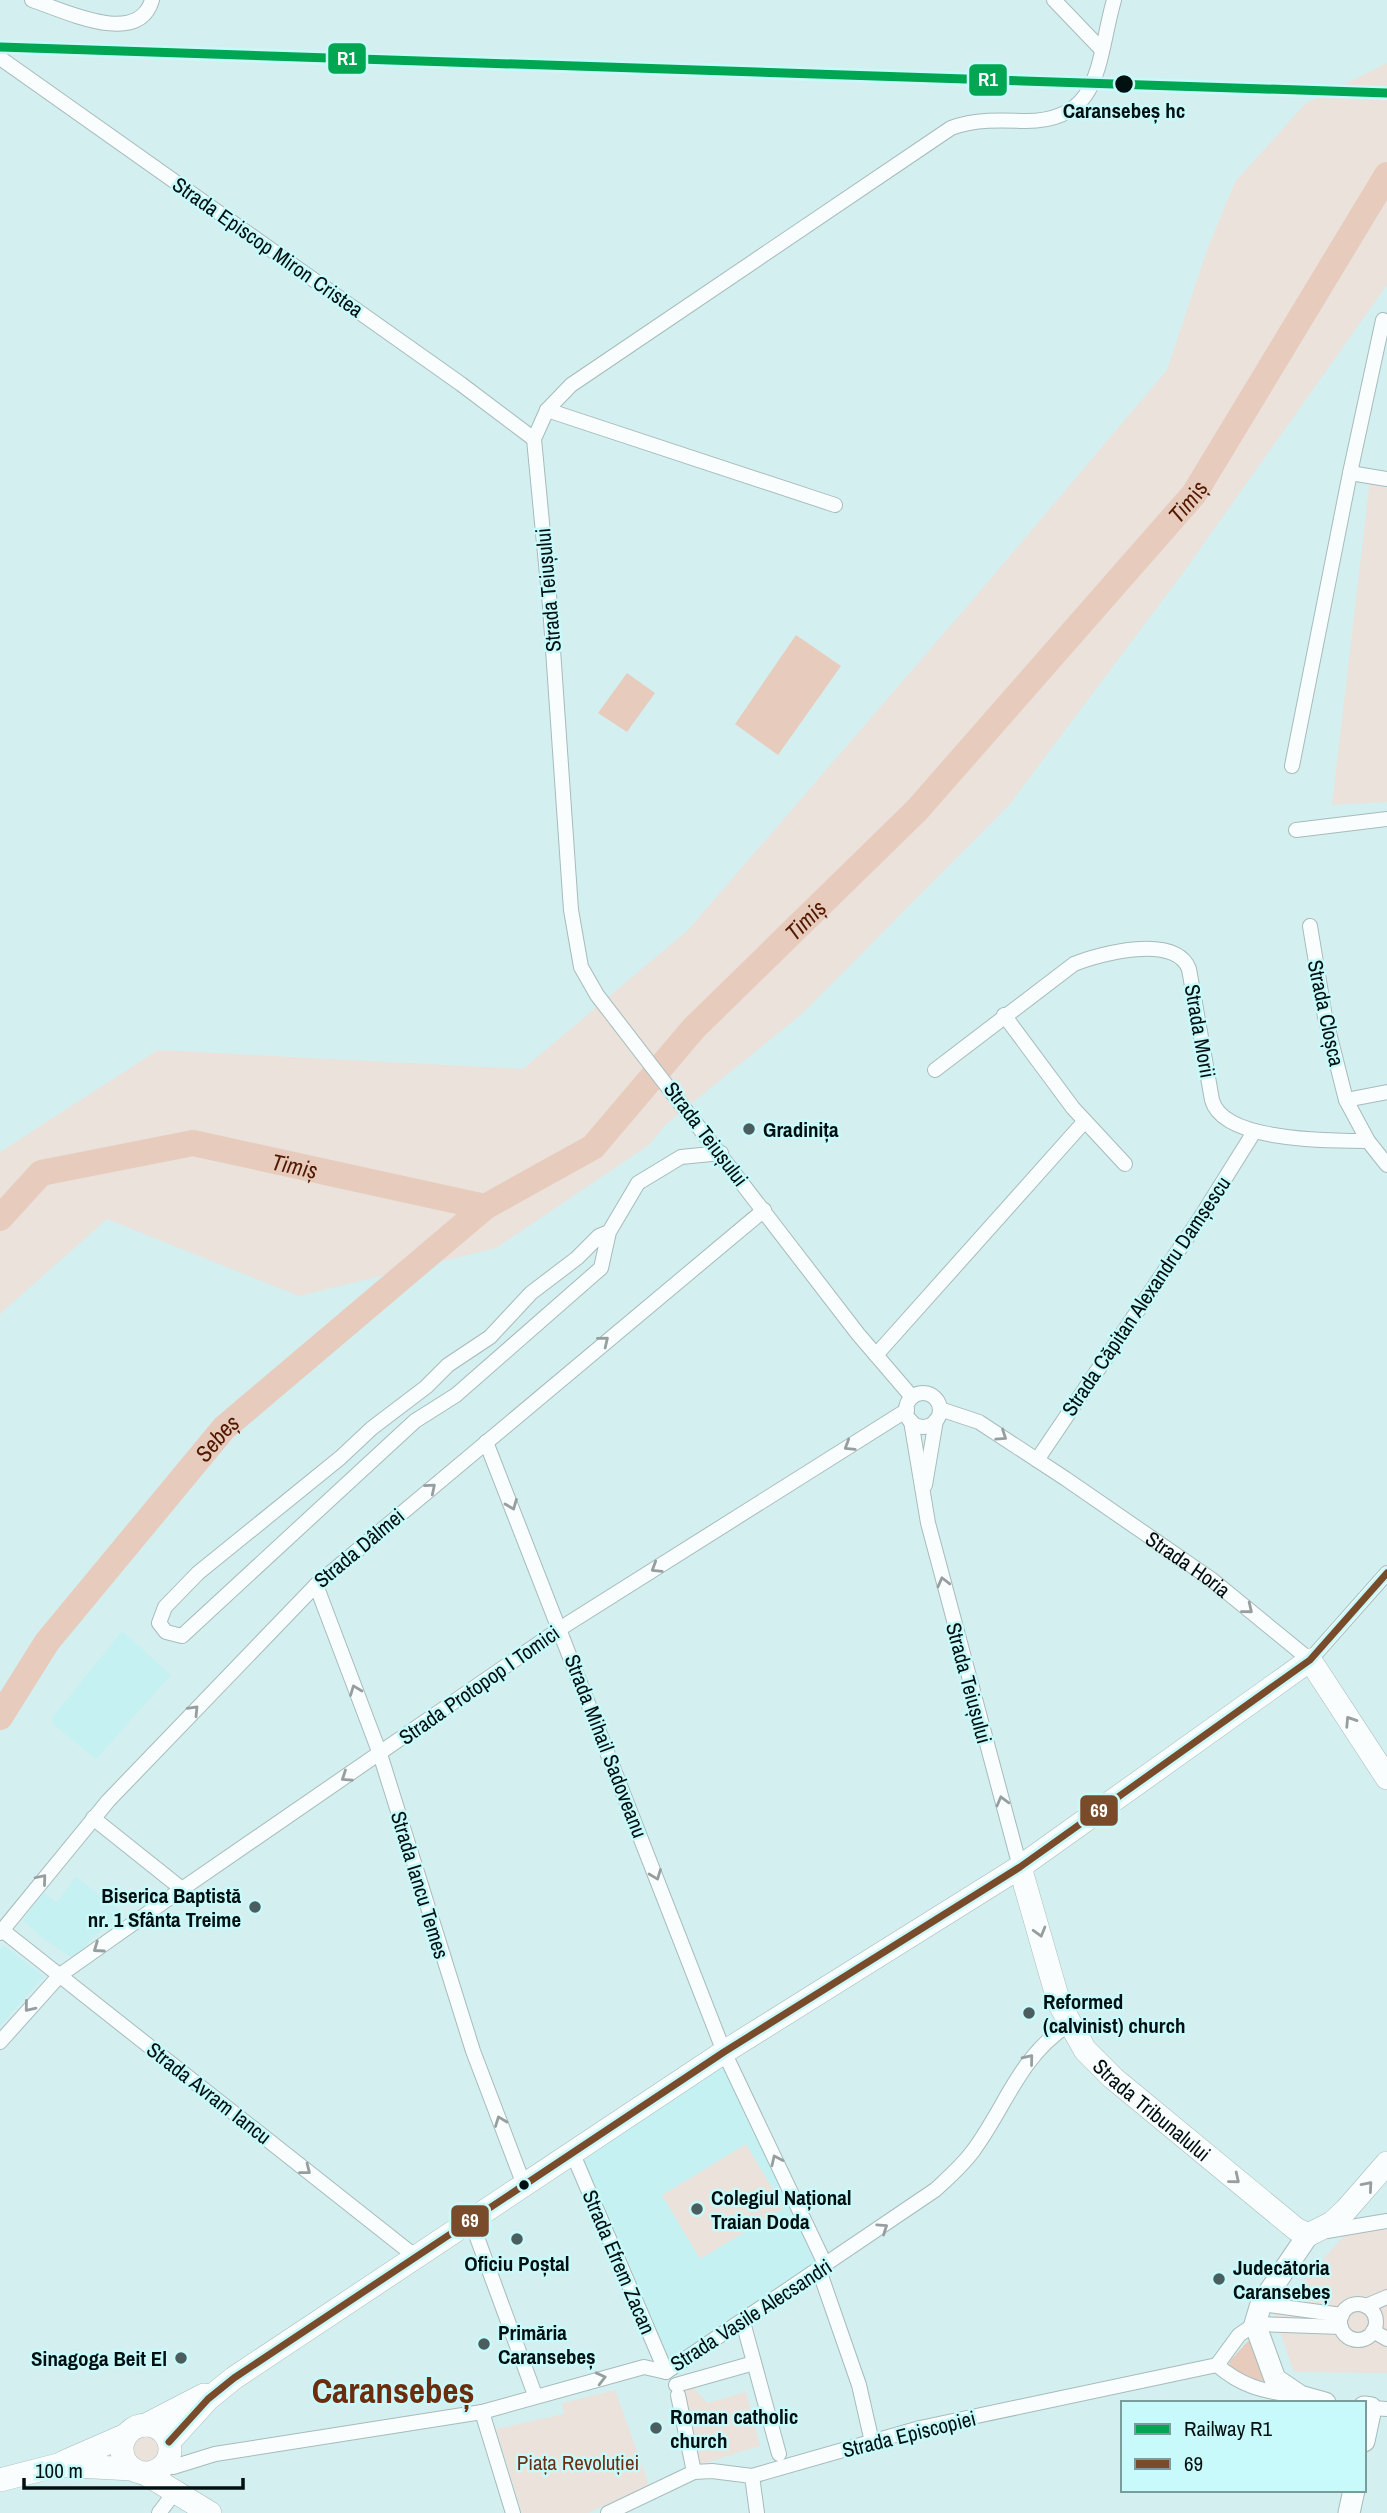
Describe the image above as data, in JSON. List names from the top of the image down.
{
  "streets": {
    "main road": ["Strada Horia", "Strada Tribunalului"],
    "street": [
      "Strada Episcop Miron Cristea",
      "Strada Teiușului",
      "Strada Cloșca",
      "Strada Morii",
      "Strada Căpitan Alexandru Damșescu",
      "Strada Dâlmei",
      "Strada Protopop I Tomici",
      "Strada Mihail Sadoveanu",
      "Strada Iancu Temes",
      "Strada Avram Iancu",
      "Strada Efrem Zacan",
      "Strada Vasile Alecsandri",
      "Strada Episcopiei"
    ]
  },
  "crossings": [
    ["Strada Episcop Miron Cristea", "Strada Teiușului"],
    ["Strada Teiușului", "Strada Dâlmei"],
    ["Strada Teiușului", "Strada Horia"],
    ["Strada Teiușului", "Strada Protopop I Tomici"],
    ["Strada Teiușului", "Strada Tribunalului"],
    ["Strada Morii", "Strada Căpitan Alexandru Damșescu"],
    ["Strada Căpitan Alexandru Damșescu", "Strada Horia"],
    ["Strada Dâlmei", "Strada Mihail Sadoveanu"],
    ["Strada Dâlmei", "Strada Iancu Temes"],
    ["Strada Dâlmei", "Strada Avram Iancu"],
    ["Strada Protopop I Tomici", "Strada Mihail Sadoveanu"],
    ["Strada Protopop I Tomici", "Strada Iancu Temes"],
    ["Strada Protopop I Tomici", "Strada Avram Iancu"],
    ["Strada Mihail Sadoveanu", "Strada Vasile Alecsandri"],
    ["Strada Mihail Sadoveanu", "Strada Episcopiei"],
    ["Strada Tribunalului", "Strada Vasile Alecsandri"],
    ["Strada Efrem Zacan", "Strada Vasile Alecsandri"]
  ],
  "one_way": [
    "Strada Dâlmei",
    "Strada Protopop I Tomici",
    "Strada Iancu Temes",
    "Strada Avram Iancu",
    "Strada Tribunalului",
    "Strada Vasile Alecsandri"
  ],
  "districts": ["Caransebeș"],
  "water": ["Timiș", "Sebeș"],
  "parks": ["Piața Revoluției"],
  "places": [
    "Caransebeș hc",
    "Gradinița",
    "Biserica Baptistă nr. 1 Sfânta Treime",
    "Reformed (calvinist) church",
    "Colegiul Național Traian Doda",
    "Oficiu Poștal",
    "Judecătoria Caransebeș",
    "Primăria Caransebeș",
    "Sinagoga Beit El",
    "Roman catholic church"
  ],
  "lines": ["rail line R1", "transit line 69"],
  "legend": ["Railway R1", "69"],
  "scale_bar": "100 m"
}
